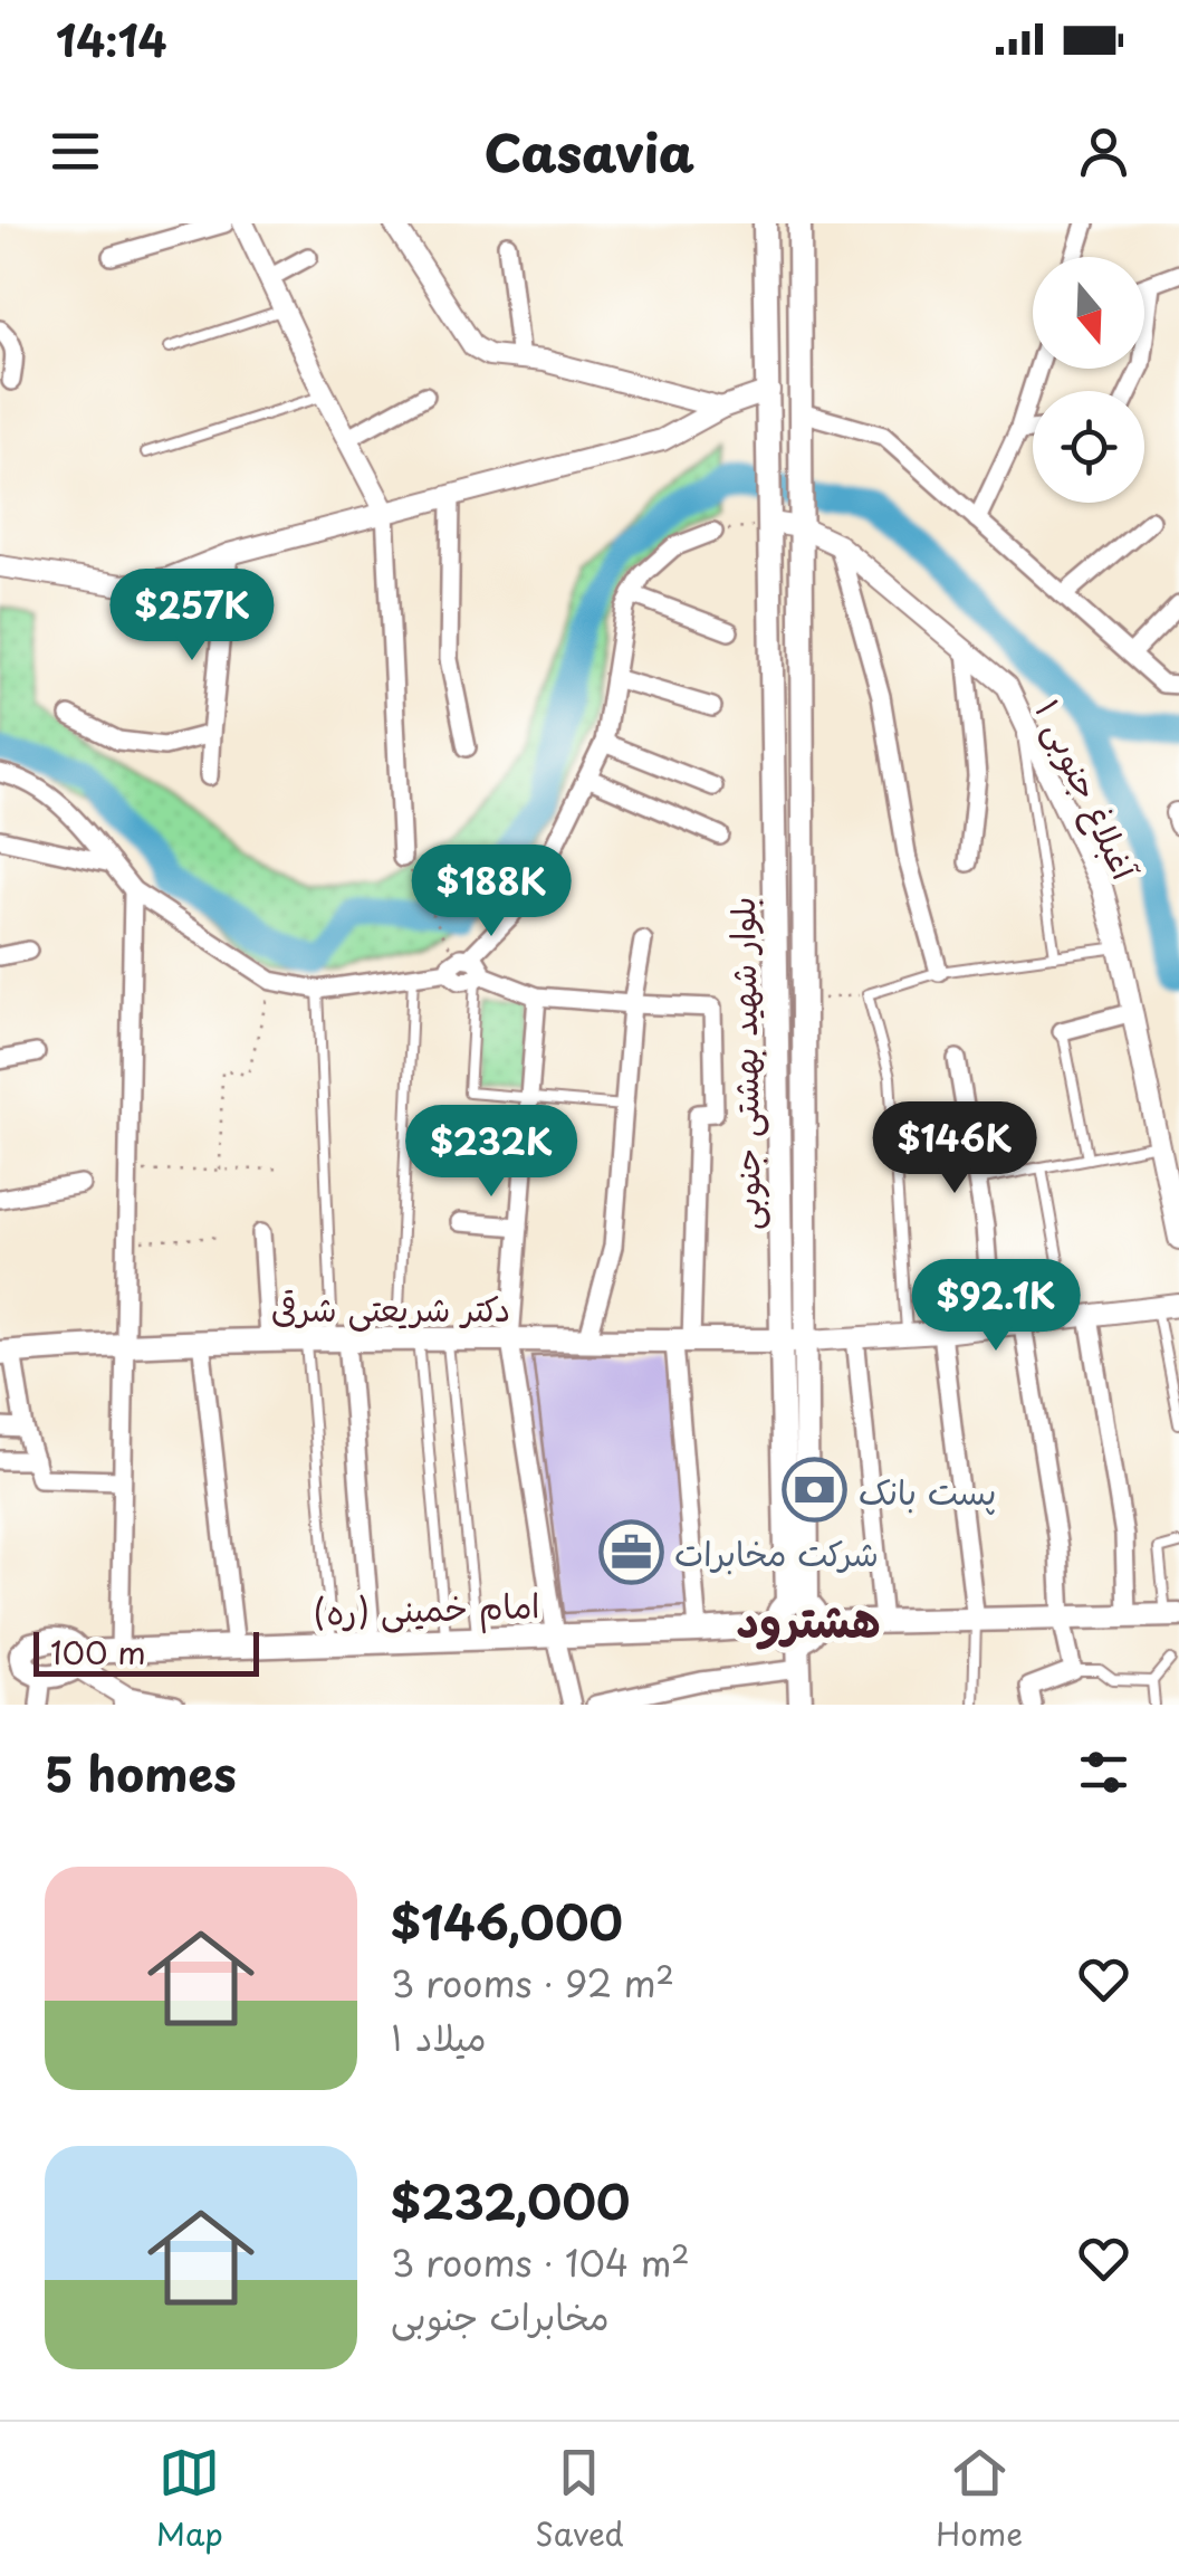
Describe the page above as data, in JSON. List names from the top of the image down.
{
  "streets": {
    "main road": ["بلوار شهید بهشتی جنوبی", "دکتر شریعتی شرقی", "امام خمینی (ره)"],
    "street": ["آغبلاغ جنوبی ۱"]
  },
  "crossings": [
    ["آغبلاغ جنوبی ۱", "بلوار شهید بهشتی جنوبی"],
    ["بلوار شهید بهشتی جنوبی", "دکتر شریعتی شرقی"],
    ["بلوار شهید بهشتی جنوبی", "امام خمینی (ره)"]
  ],
  "districts": ["هشترود"],
  "places": {
    "bank": ["پست بانک"],
    "office": ["شرکت مخابرات"]
  },
  "scale_bar": "100 m",
  "north": "bottom",
  "page": {
    "status": "14:14",
    "header": "Casavia",
    "price": [
      "$257K",
      "$188K",
      "$146K",
      "$232K",
      "$92.1K"
    ],
    "scale": "100 m",
    "heading": "5 homes",
    "list": [
      {
        "name": "$146,000",
        "note": "3 rooms · 92 m² · میلاد ۱"
      },
      {
        "name": "$232,000",
        "note": "3 rooms · 104 m² · مخابرات جنوبی"
      }
    ],
    "tabs": ["Map", "Saved", "Home"]
  }
}
